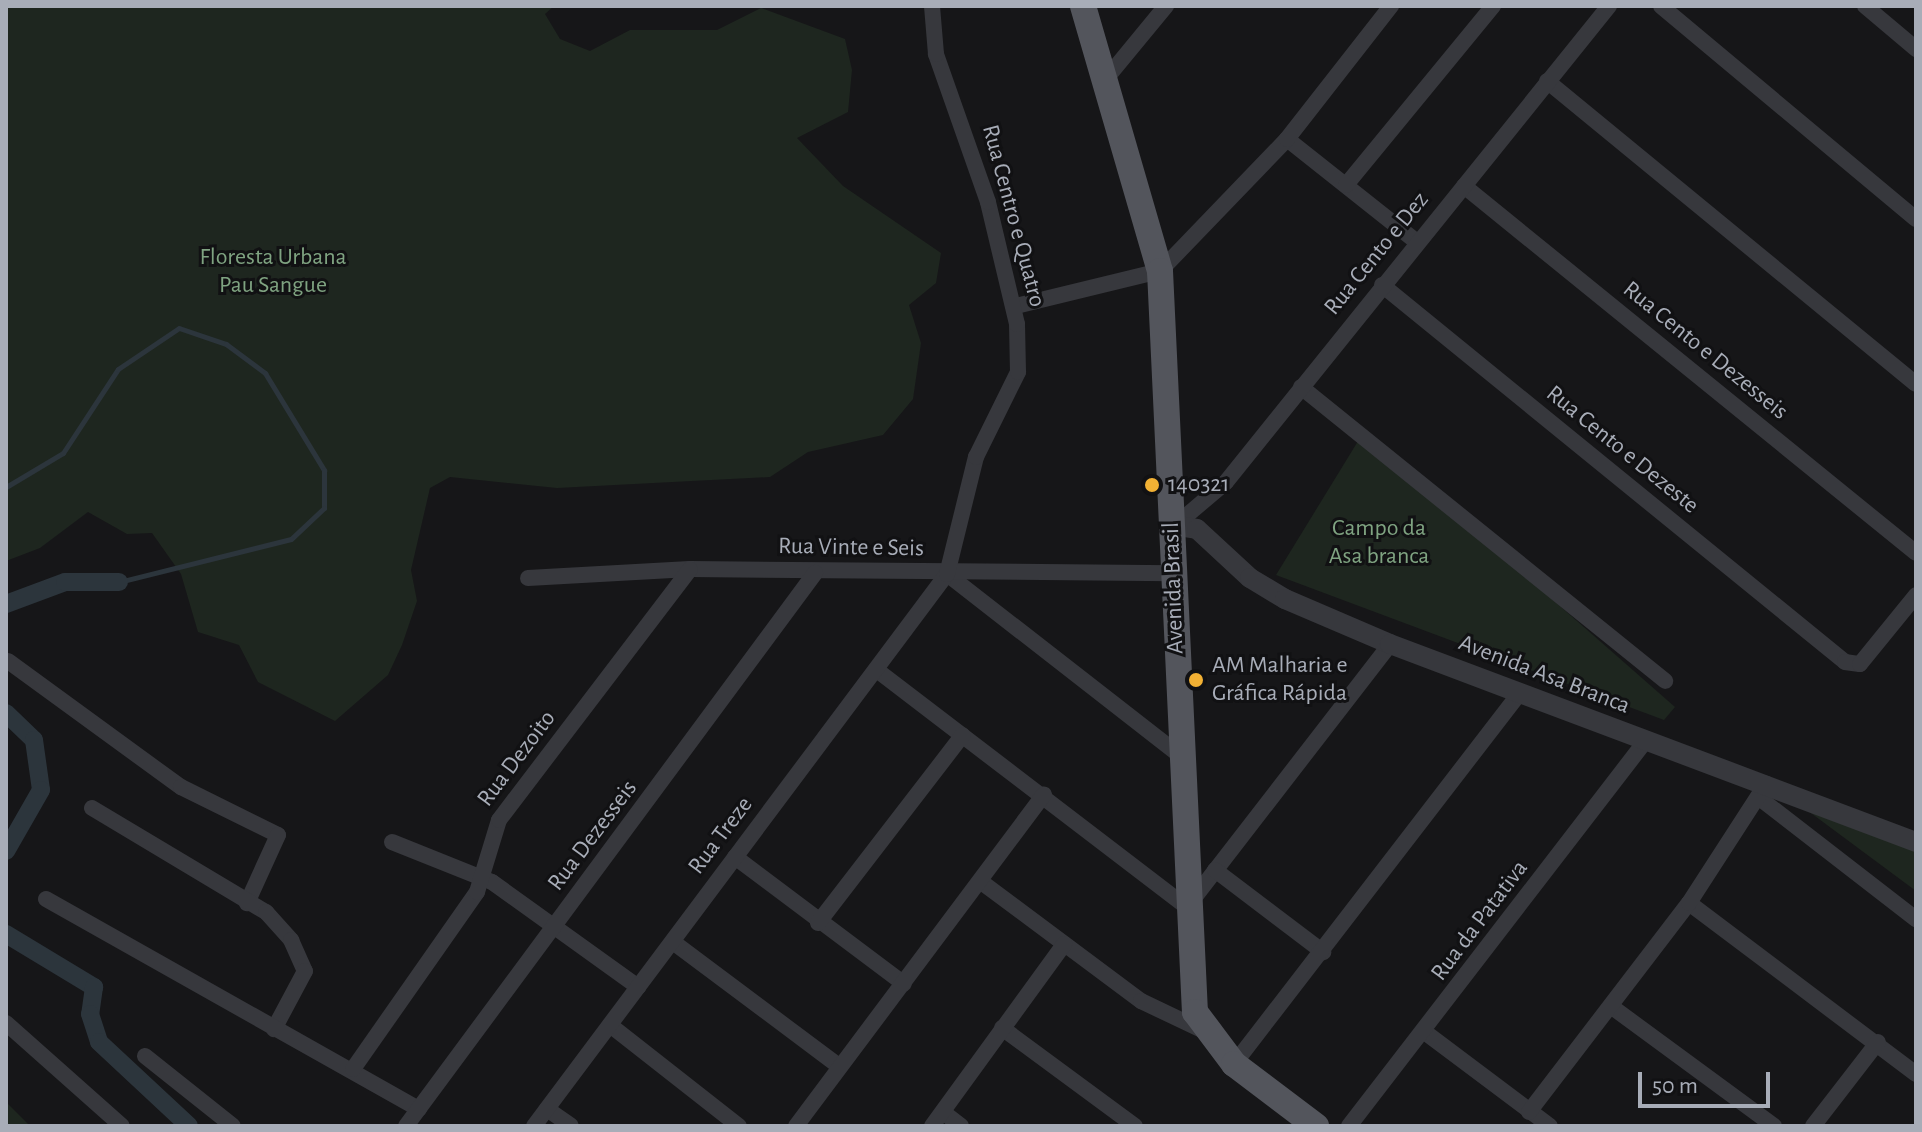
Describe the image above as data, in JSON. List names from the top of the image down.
{
  "streets": {
    "main road": ["Avenida Brasil"],
    "street": [
      "Rua Centro e Quatro",
      "Rua Cento e Dez",
      "Rua Cento e Dezesseis",
      "Rua Cento e Dezeste",
      "Rua Vinte e Seis",
      "Avenida Asa Branca",
      "Rua Dezoito",
      "Rua Dezesseis",
      "Rua Treze",
      "Rua da Patativa"
    ]
  },
  "crossings": [
    ["Rua Centro e Quatro", "Rua Vinte e Seis"],
    ["Rua Centro e Quatro", "Rua Treze"],
    ["Rua Cento e Dez", "Rua Cento e Dezesseis"],
    ["Rua Cento e Dez", "Rua Cento e Dezeste"],
    ["Rua Cento e Dez", "Avenida Brasil"],
    ["Rua Cento e Dez", "Avenida Asa Branca"],
    ["Rua Vinte e Seis", "Avenida Brasil"],
    ["Rua Vinte e Seis", "Rua Dezoito"],
    ["Rua Vinte e Seis", "Rua Dezesseis"],
    ["Rua Vinte e Seis", "Rua Treze"],
    ["Avenida Brasil", "Avenida Asa Branca"],
    ["Avenida Asa Branca", "Rua da Patativa"]
  ],
  "parks": ["Floresta Urbana Pau Sangue", "Campo da Asa branca"],
  "places": ["140321", "AM Malharia e Gráfica Rápida"],
  "scale_bar": "50 m"
}
